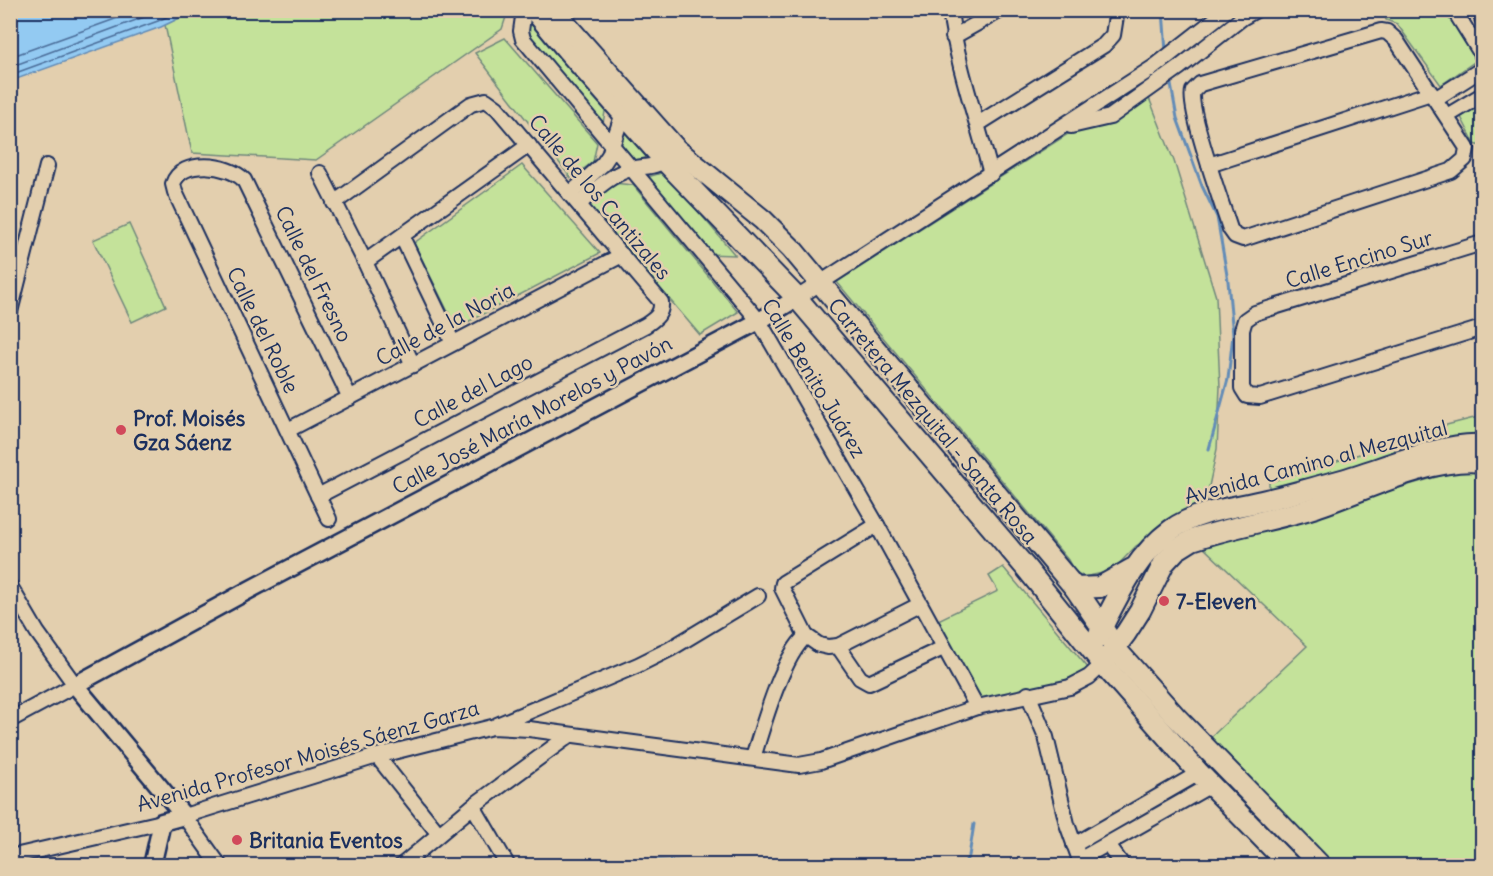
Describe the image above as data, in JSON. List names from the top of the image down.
{
  "streets": {
    "main road": ["Carretera Mezquital - Santa Rosa", "Avenida Camino al Mezquital"],
    "street": [
      "Calle de los Cantizales",
      "Calle Encino Sur",
      "Calle del Fresno",
      "Calle de la Noria",
      "Calle del Roble",
      "Calle Benito Juárez",
      "Calle del Lago",
      "Calle José María Morelos y Pavón",
      "Avenida Profesor Moisés Sáenz Garza"
    ]
  },
  "crossings": [
    ["Calle de los Cantizales", "Calle de la Noria"],
    ["Calle de los Cantizales", "Calle del Lago"],
    ["Calle del Fresno", "Calle de la Noria"],
    ["Calle del Fresno", "Calle del Roble"],
    ["Calle de la Noria", "Calle del Roble"],
    ["Calle del Roble", "Calle del Lago"],
    ["Calle Benito Juárez", "Calle José María Morelos y Pavón"],
    ["Calle Benito Juárez", "Avenida Profesor Moisés Sáenz Garza"],
    ["Calle José María Morelos y Pavón", "Carretera Mezquital - Santa Rosa"],
    ["Carretera Mezquital - Santa Rosa", "Avenida Camino al Mezquital"],
    ["Carretera Mezquital - Santa Rosa", "Avenida Profesor Moisés Sáenz Garza"],
    ["Avenida Camino al Mezquital", "Avenida Profesor Moisés Sáenz Garza"]
  ],
  "places": ["Prof. Moisés Gza Sáenz", "7-Eleven", "Britania Eventos"]
}
